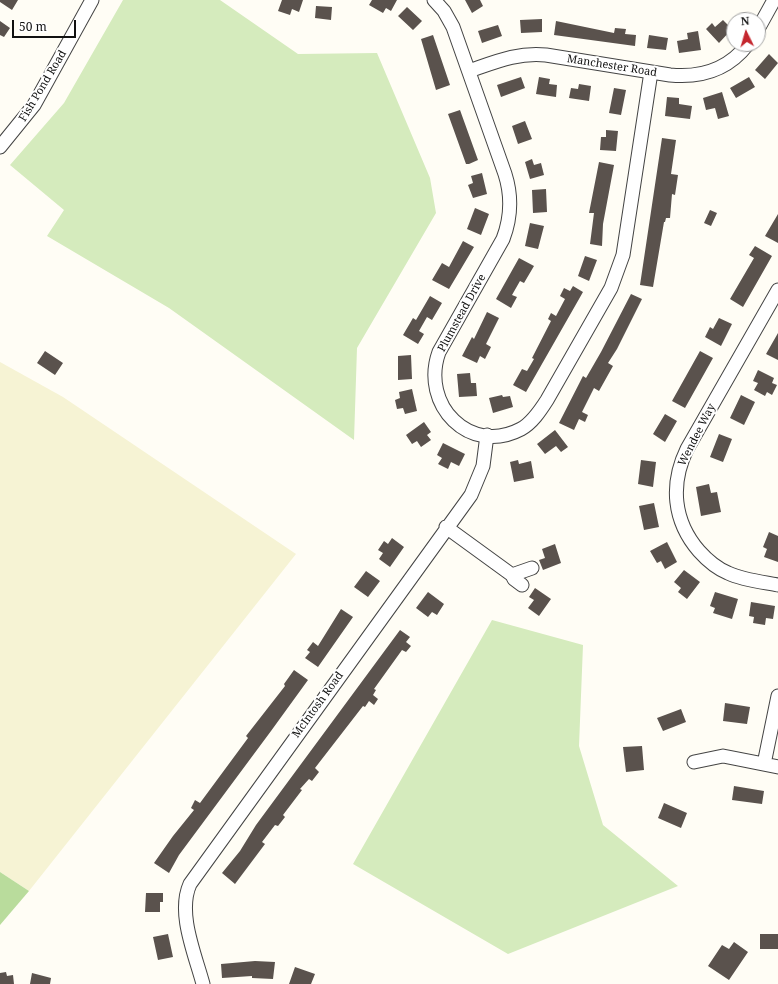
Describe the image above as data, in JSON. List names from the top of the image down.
{
  "streets": {
    "street": [
      "Manchester Road",
      "Fish Pond Road",
      "Plumstead Drive",
      "Wendee Way",
      "McIntosh Road"
    ]
  },
  "crossings": [
    ["Manchester Road", "Plumstead Drive"],
    ["Plumstead Drive", "McIntosh Road"]
  ],
  "scale_bar": "50 m",
  "north": "top"
}
